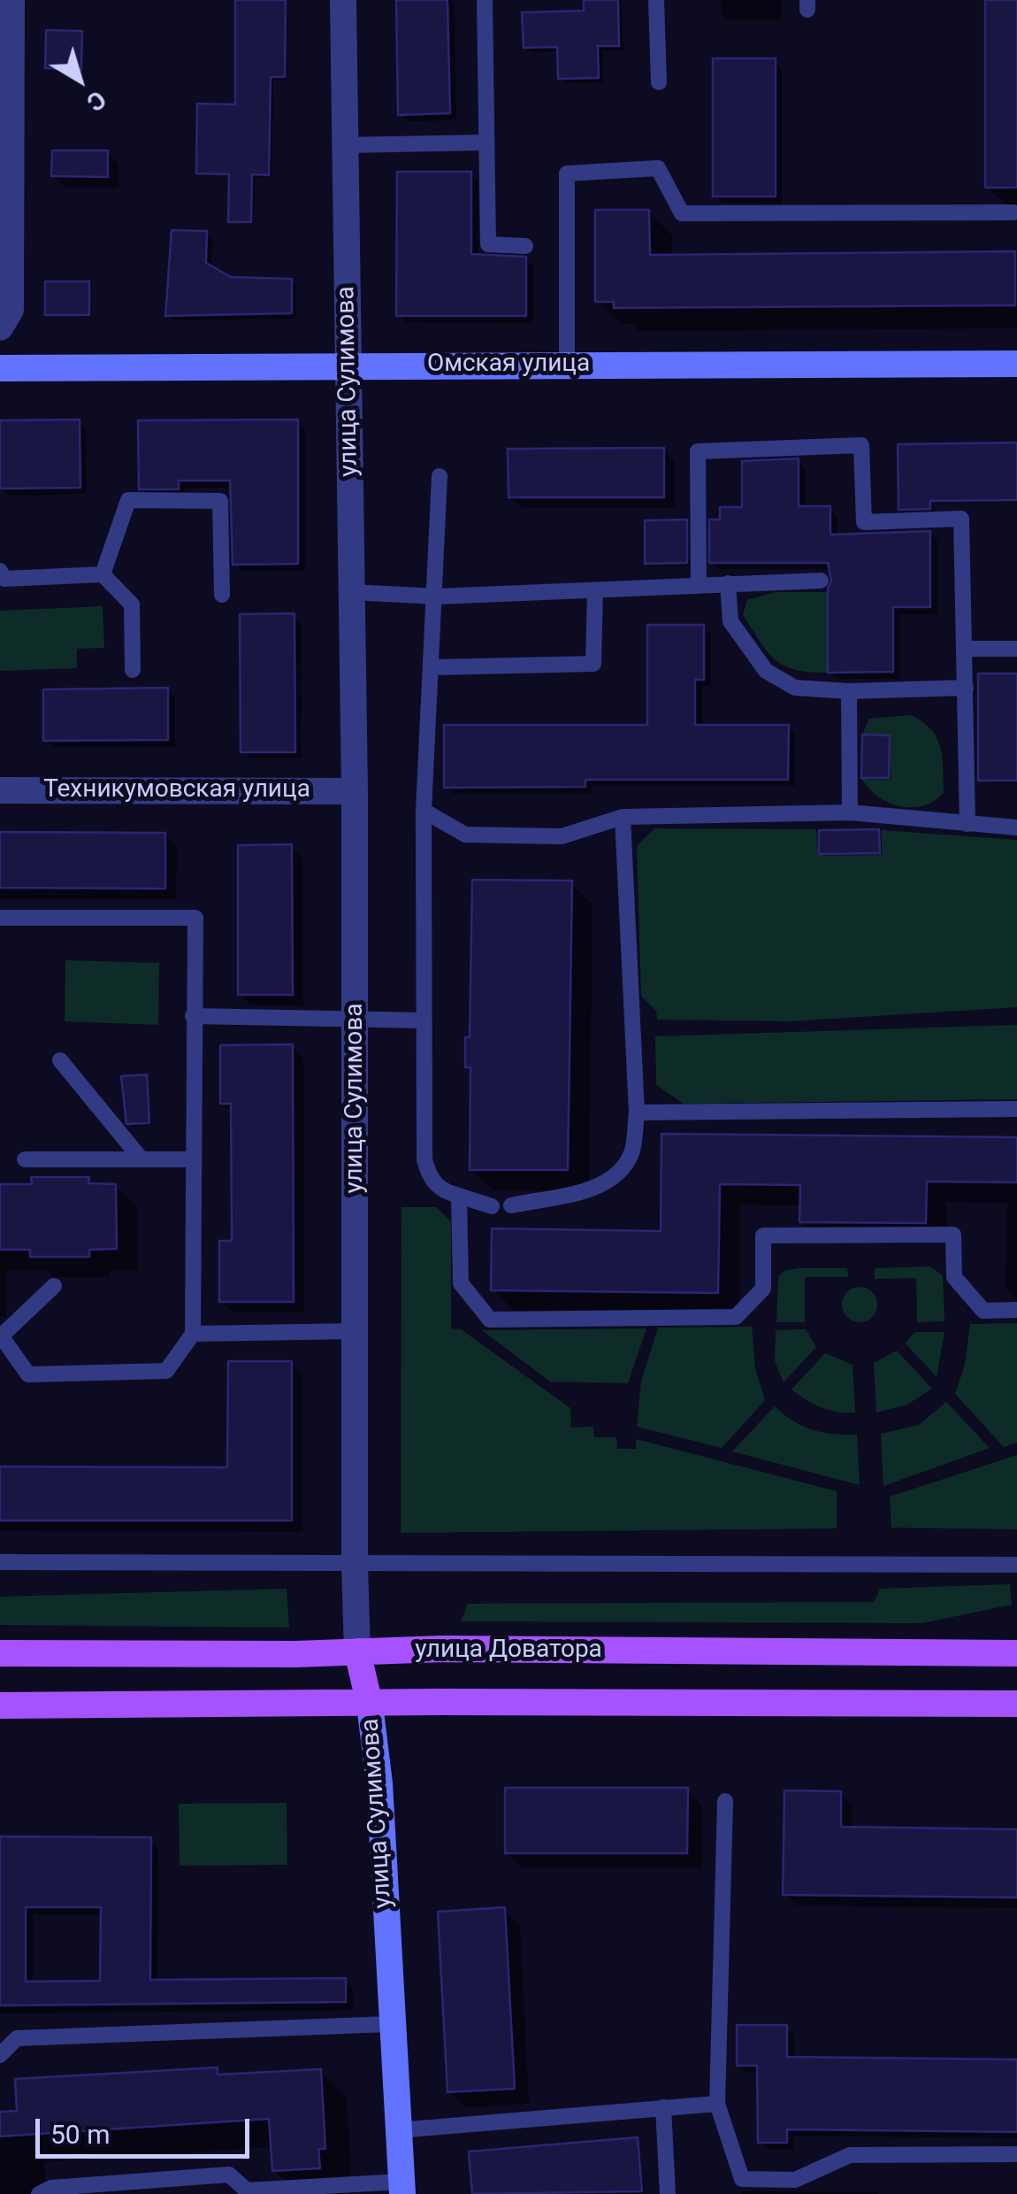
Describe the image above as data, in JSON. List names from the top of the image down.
{
  "streets": {
    "main road": ["улица Сулимова", "улица Доватора"],
    "street": ["Омская улица", "Техникумовская улица"]
  },
  "crossings": [
    ["Омская улица", "улица Сулимова"],
    ["улица Сулимова", "Техникумовская улица"],
    ["улица Сулимова", "улица Доватора"]
  ],
  "scale_bar": "50 m",
  "north": "bottom right"
}
